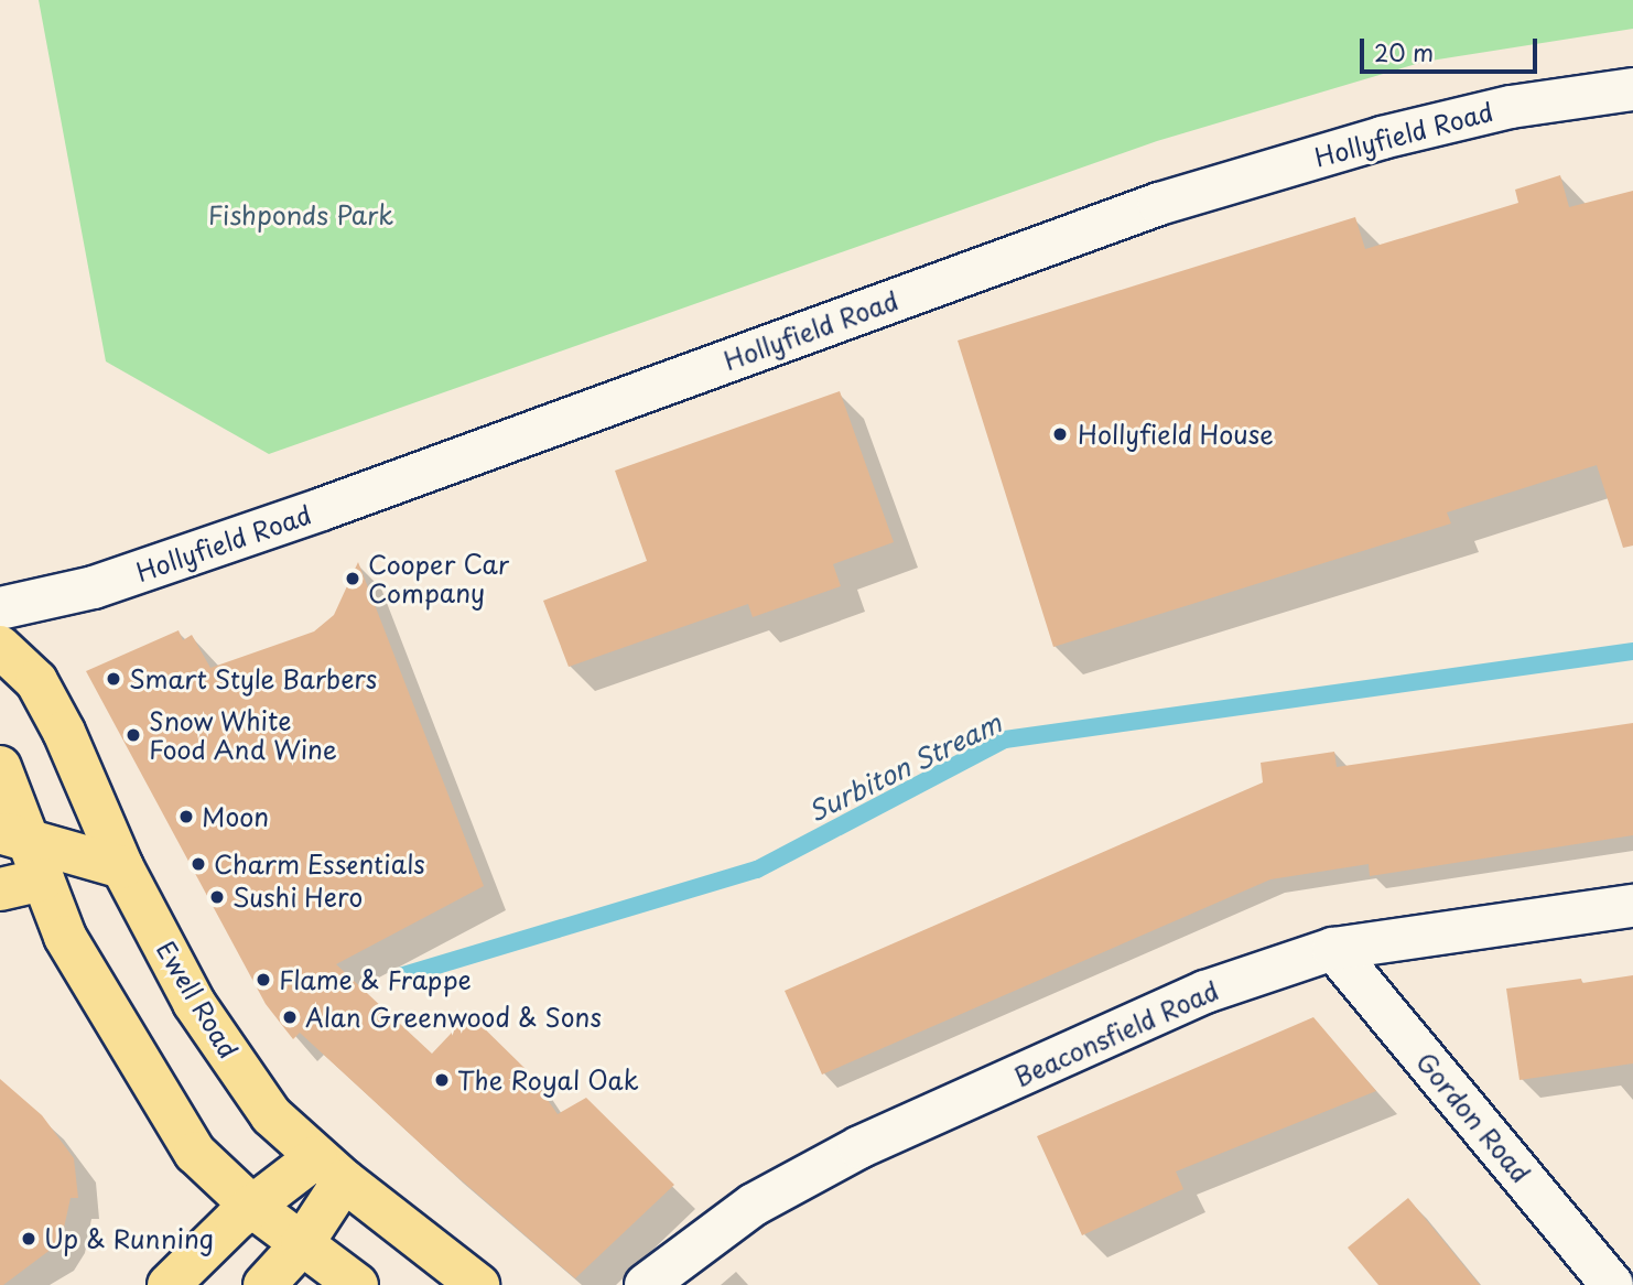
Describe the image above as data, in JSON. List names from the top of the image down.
{
  "streets": {
    "main road": ["Ewell Road"],
    "street": ["Hollyfield Road", "Beaconsfield Road", "Gordon Road"]
  },
  "crossings": [
    ["Beaconsfield Road", "Gordon Road"]
  ],
  "water": ["Surbiton Stream"],
  "parks": ["Fishponds Park"],
  "places": [
    "Hollyfield House",
    "Cooper Car Company",
    "Smart Style Barbers",
    "Snow White Food And Wine",
    "Moon",
    "Charm Essentials",
    "Sushi Hero",
    "Flame & Frappe",
    "Alan Greenwood & Sons",
    "The Royal Oak",
    "Up & Running"
  ],
  "scale_bar": "20 m"
}
